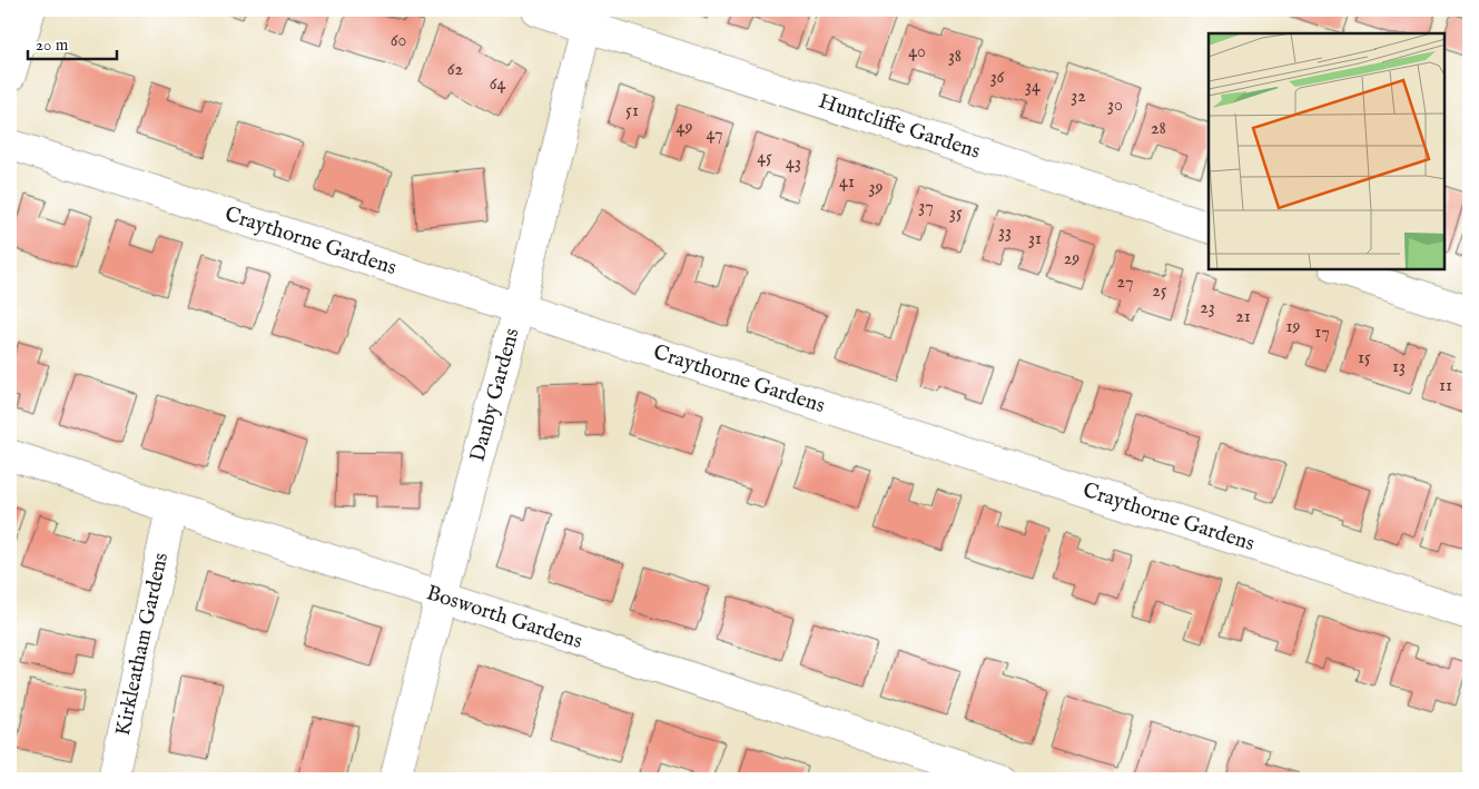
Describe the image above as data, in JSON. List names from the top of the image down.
{
  "streets": {
    "street": [
      "Huntcliffe Gardens",
      "Craythorne Gardens",
      "Danby Gardens",
      "Bosworth Gardens",
      "Kirkleatham Gardens"
    ]
  },
  "crossings": [
    ["Huntcliffe Gardens", "Danby Gardens"],
    ["Craythorne Gardens", "Danby Gardens"],
    ["Danby Gardens", "Bosworth Gardens"],
    ["Bosworth Gardens", "Kirkleatham Gardens"]
  ],
  "house_numbers": [
    "60",
    "40",
    "38",
    "62",
    "36",
    "64",
    "34",
    "32",
    "30",
    "51",
    "49",
    "28",
    "47",
    "45",
    "43",
    "41",
    "39",
    "37",
    "35",
    "33",
    "31",
    "29",
    "27",
    "25",
    "23",
    "21",
    "19",
    "17",
    "15",
    "13",
    "11"
  ],
  "scale_bar": "20 m"
}
